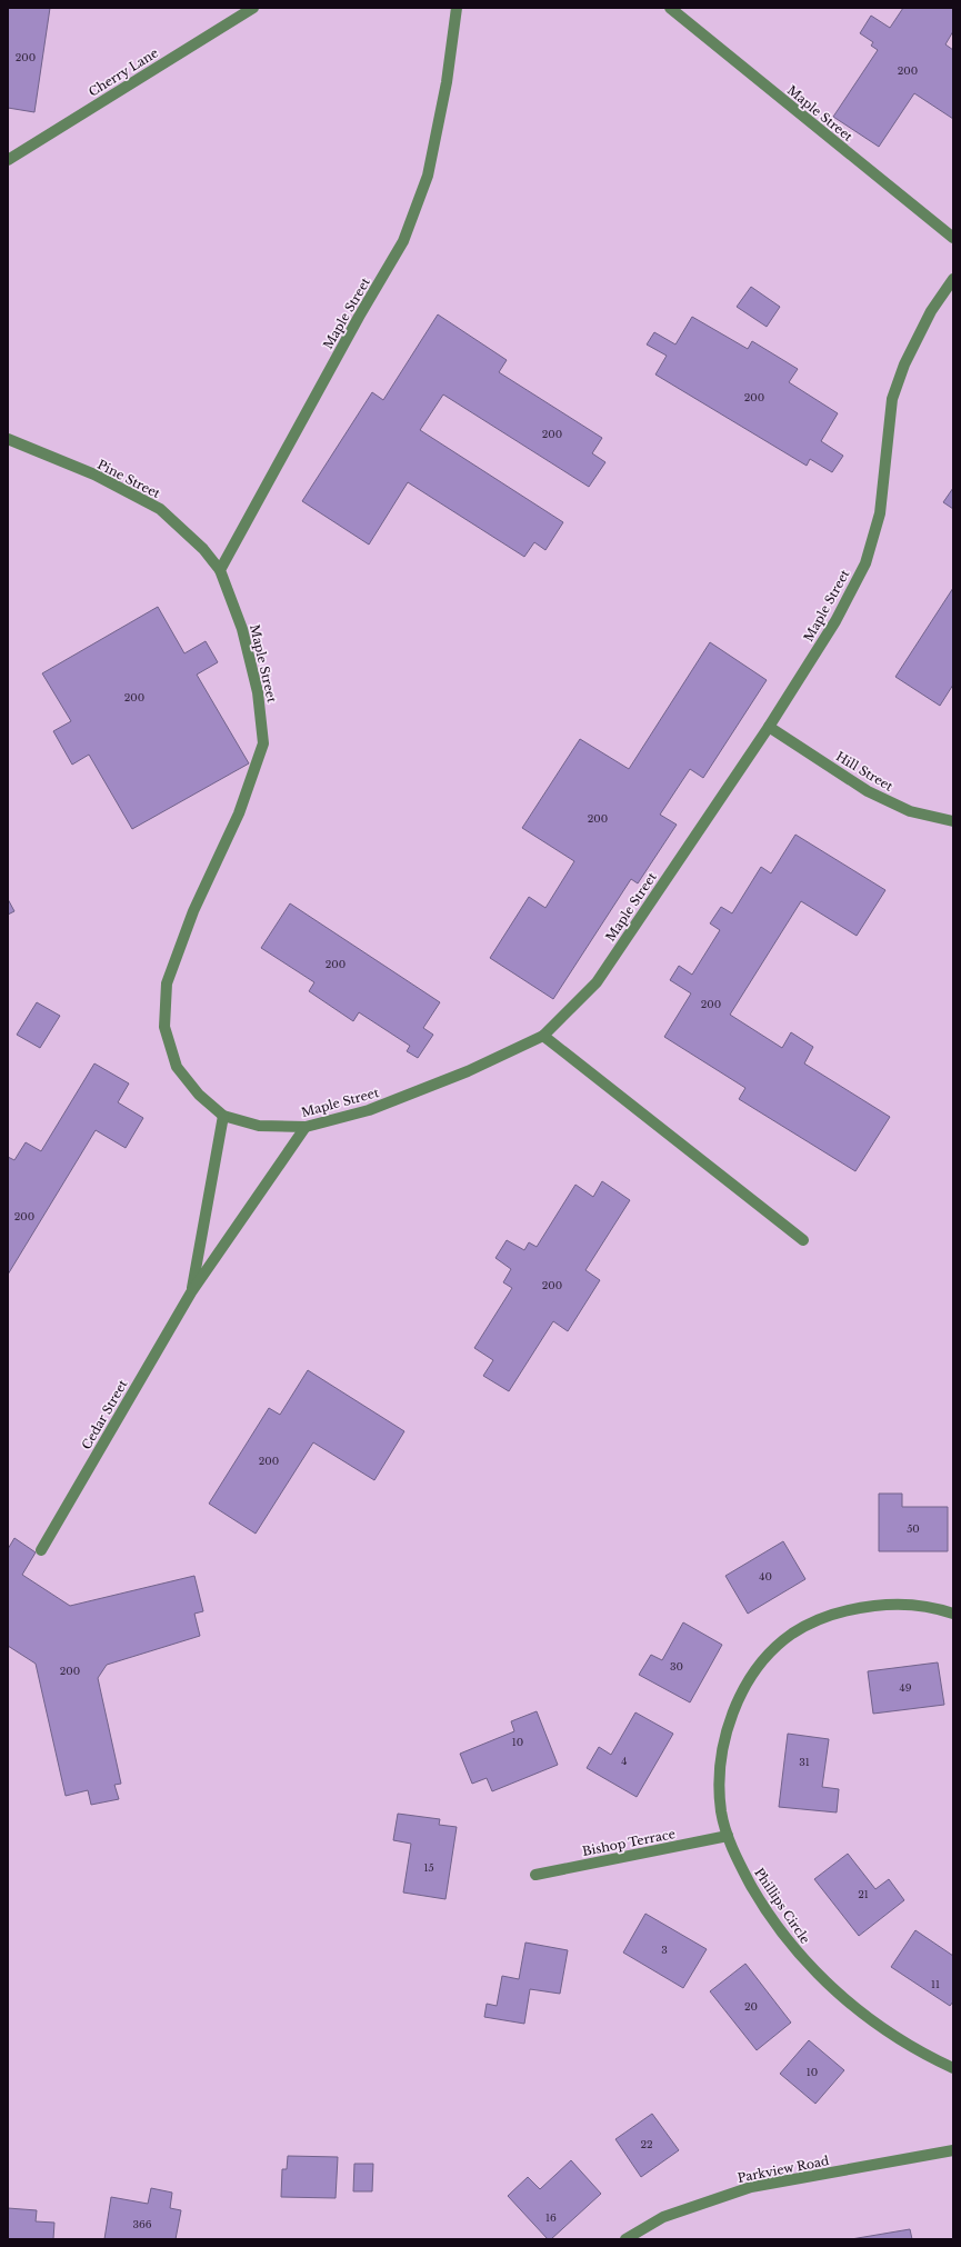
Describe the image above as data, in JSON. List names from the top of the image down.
{
  "streets": {
    "street": [
      "Cherry Lane",
      "Maple Street",
      "Pine Street",
      "Hill Street",
      "Cedar Street",
      "Bishop Terrace",
      "Phillips Circle",
      "Parkview Road"
    ]
  },
  "crossings": [
    ["Maple Street", "Pine Street"],
    ["Maple Street", "Hill Street"],
    ["Maple Street", "Cedar Street"],
    ["Bishop Terrace", "Phillips Circle"]
  ],
  "house_numbers": [
    "200",
    "200",
    "200",
    "200",
    "200",
    "200",
    "200",
    "200",
    "200",
    "200",
    "200",
    "50",
    "40",
    "30",
    "200",
    "49",
    "10",
    "4",
    "31",
    "15",
    "21",
    "3",
    "11",
    "20",
    "10",
    "22",
    "16",
    "366"
  ]
}
